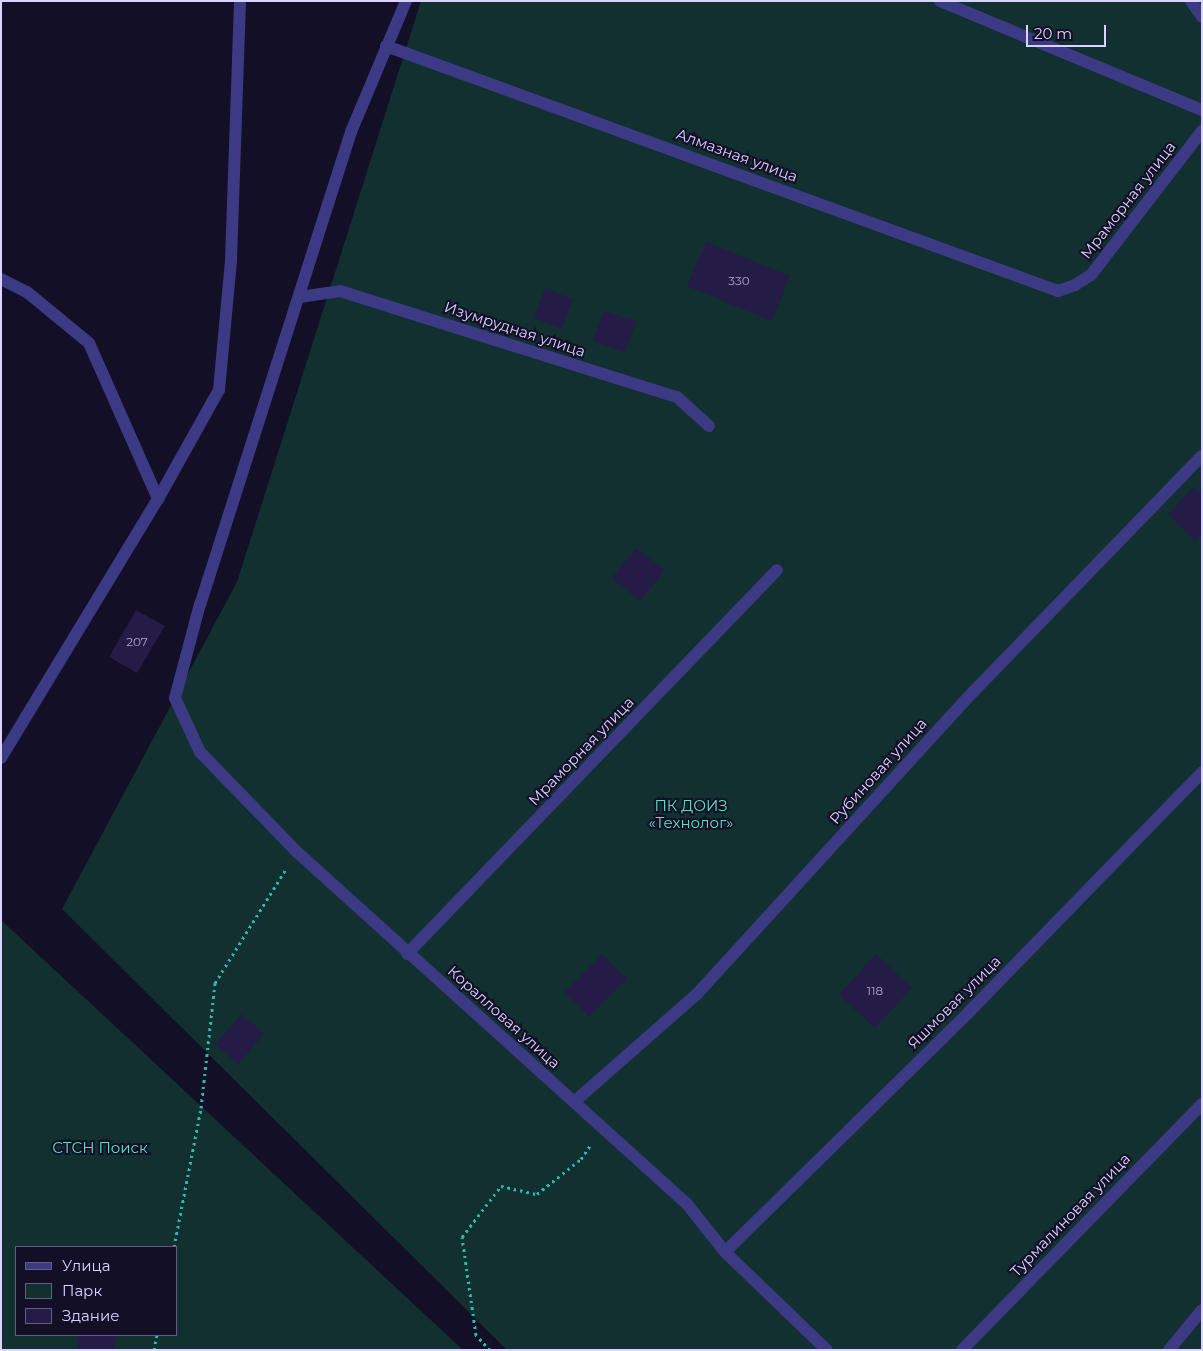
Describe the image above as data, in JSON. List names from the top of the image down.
{
  "streets": {
    "street": [
      "Алмазная улица",
      "Мраморная улица",
      "Изумрудная улица",
      "Рубиновая улица",
      "Яшмовая улица",
      "Коралловая улица",
      "Турмалиновая улица"
    ]
  },
  "crossings": [
    ["Алмазная улица", "Мраморная улица"],
    ["Мраморная улица", "Коралловая улица"],
    ["Изумрудная улица", "Коралловая улица"],
    ["Рубиновая улица", "Коралловая улица"],
    ["Яшмовая улица", "Коралловая улица"]
  ],
  "parks": ["ПК ДОИЗ «Технолог»", "СТСН Поиск"],
  "house_numbers": ["330", "207", "118"],
  "legend": ["Улица", "Парк", "Здание"],
  "scale_bar": "20 m"
}
